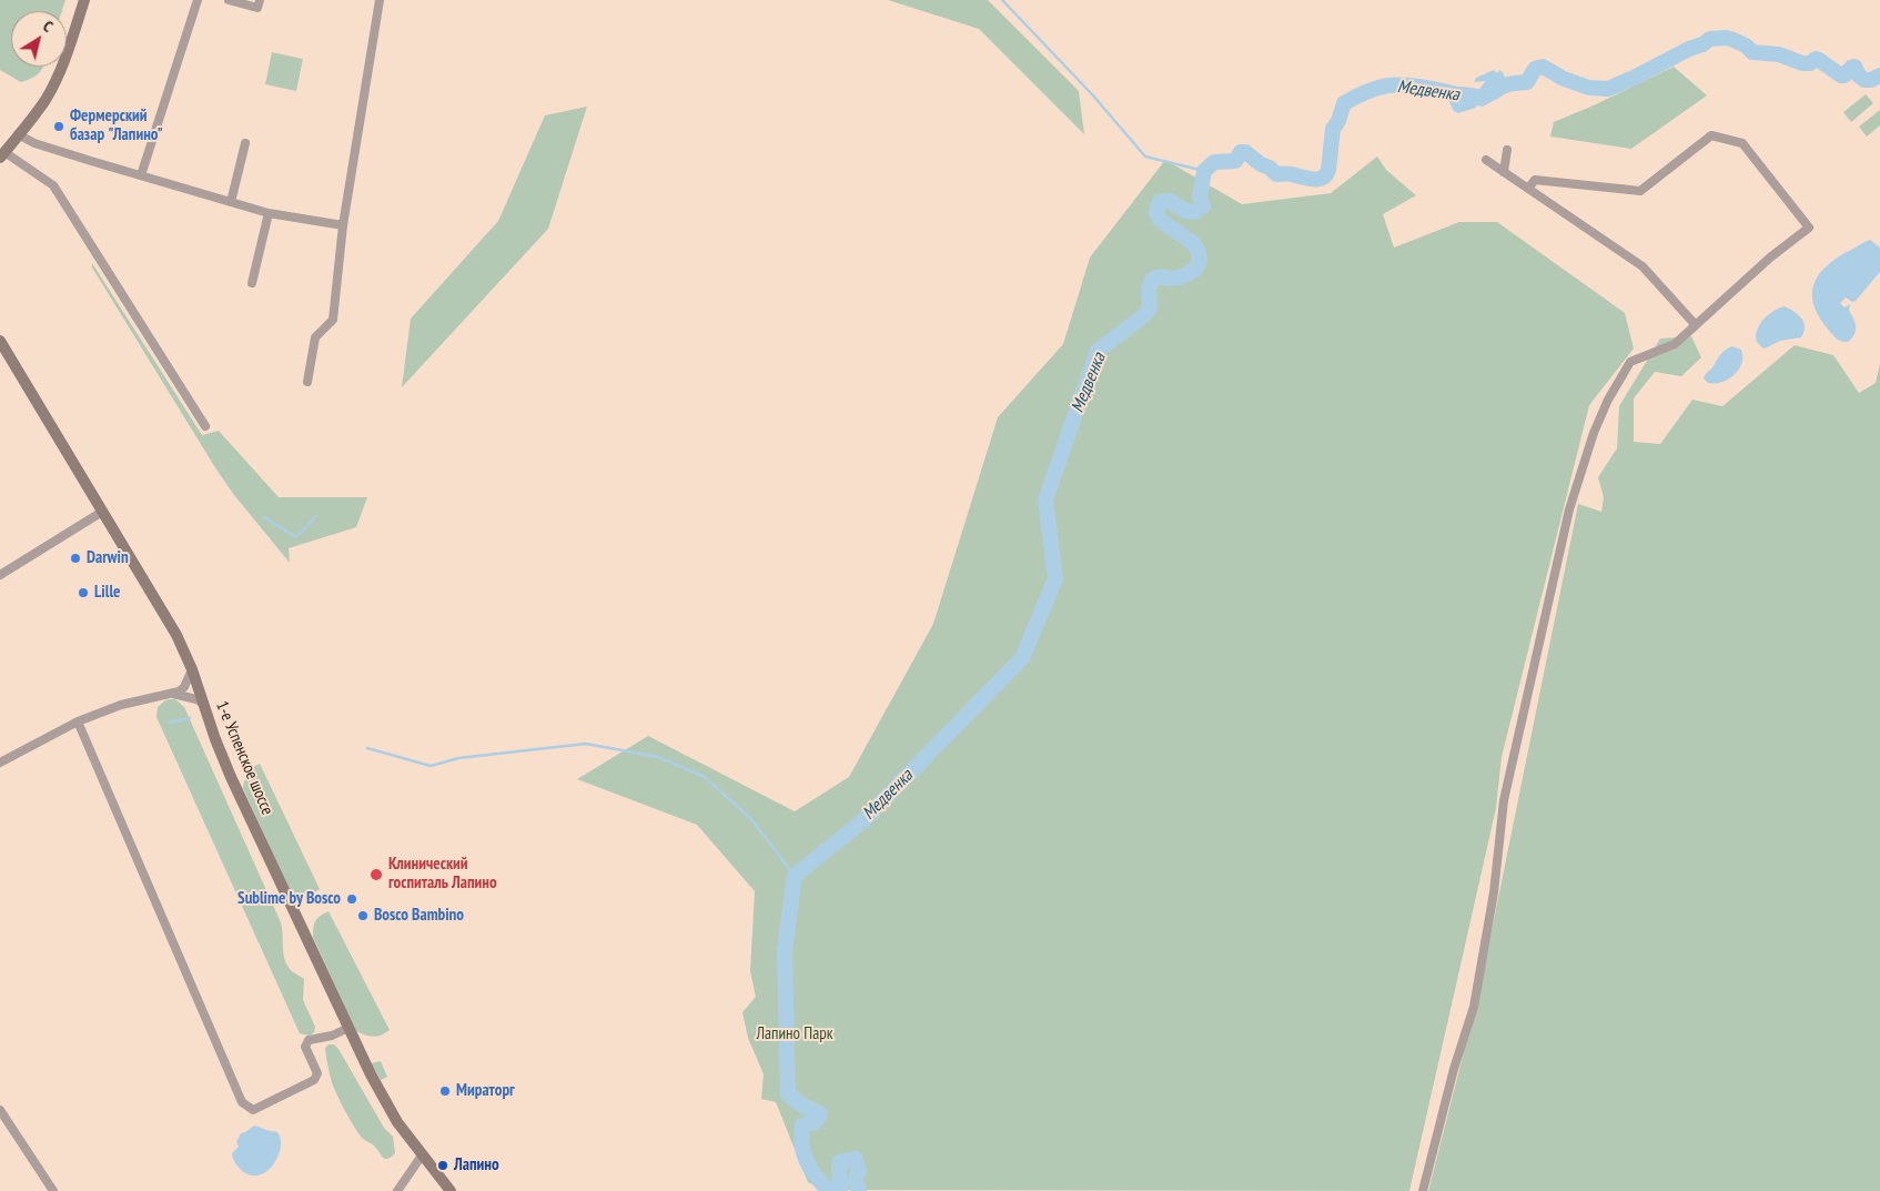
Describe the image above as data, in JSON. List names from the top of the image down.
{
  "streets": {
    "main road": ["1-е Успенское шоссе"]
  },
  "water": ["Медвенка"],
  "parks": ["Лапино Парк"],
  "places": [
    "Фермерский базар \"Лапино\"",
    "Darwin",
    "Lille",
    "Клинический госпиталь Лапино",
    "Sublime by Bosco",
    "Bosco Bambino",
    "Мираторг",
    "Лапино"
  ],
  "north": "top right"
}
